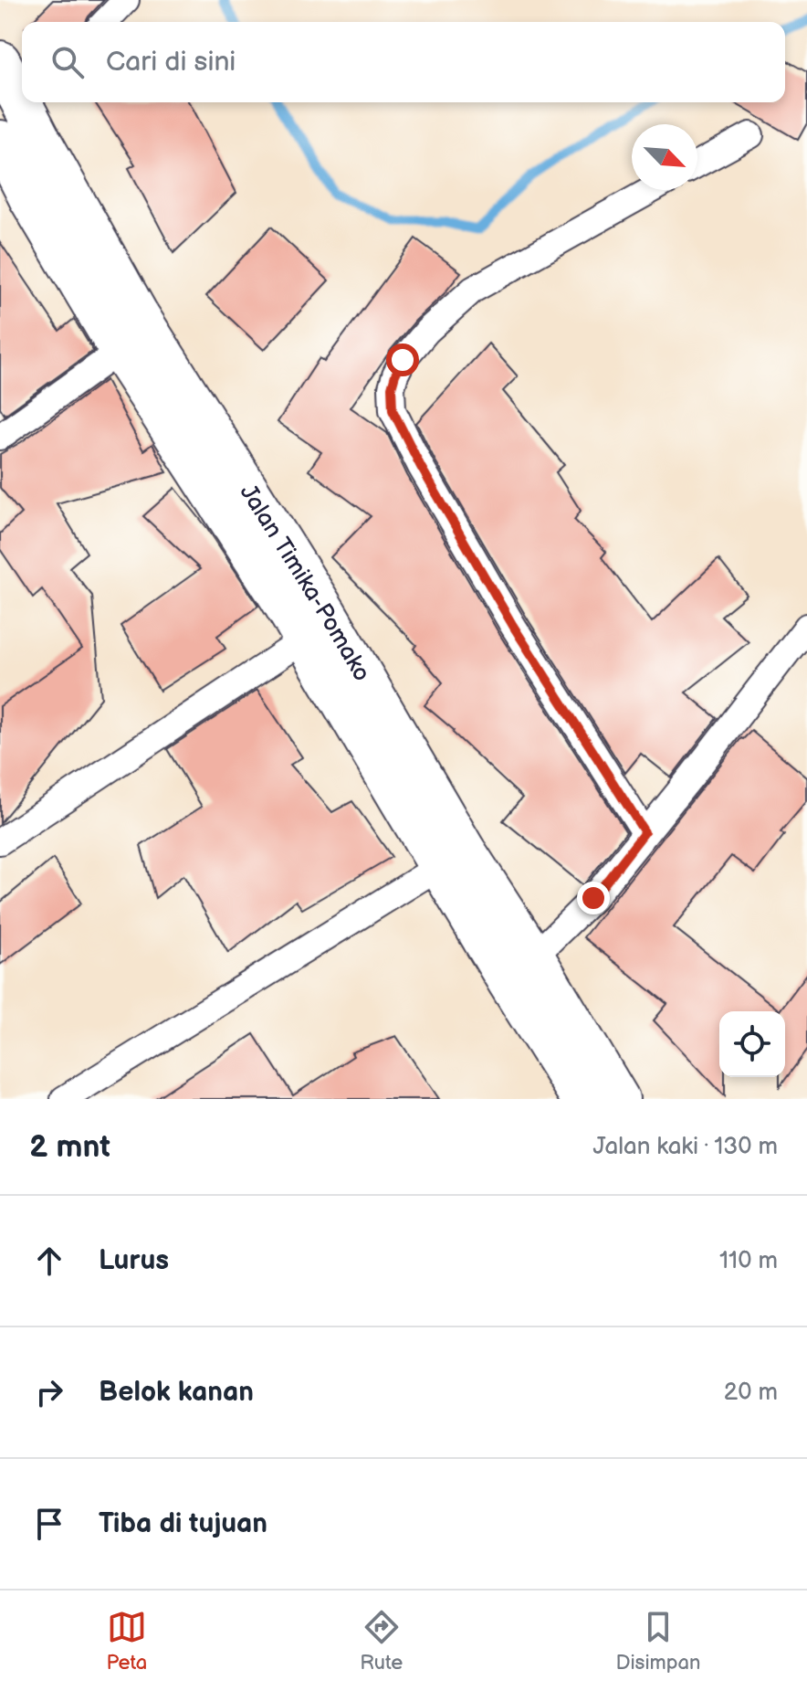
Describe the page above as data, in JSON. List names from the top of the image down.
{
  "streets": {
    "highway": ["Jalan Timika-Pomako"]
  },
  "north": "bottom right",
  "page": {
    "search": "Cari di sini",
    "heading": ["2 mnt", "Jalan kaki · 130 m"],
    "list": [
      ["Lurus", "110 m"],
      ["Belok kanan", "20 m"],
      "Tiba di tujuan"
    ],
    "nav": ["Peta", "Rute", "Disimpan"]
  }
}
